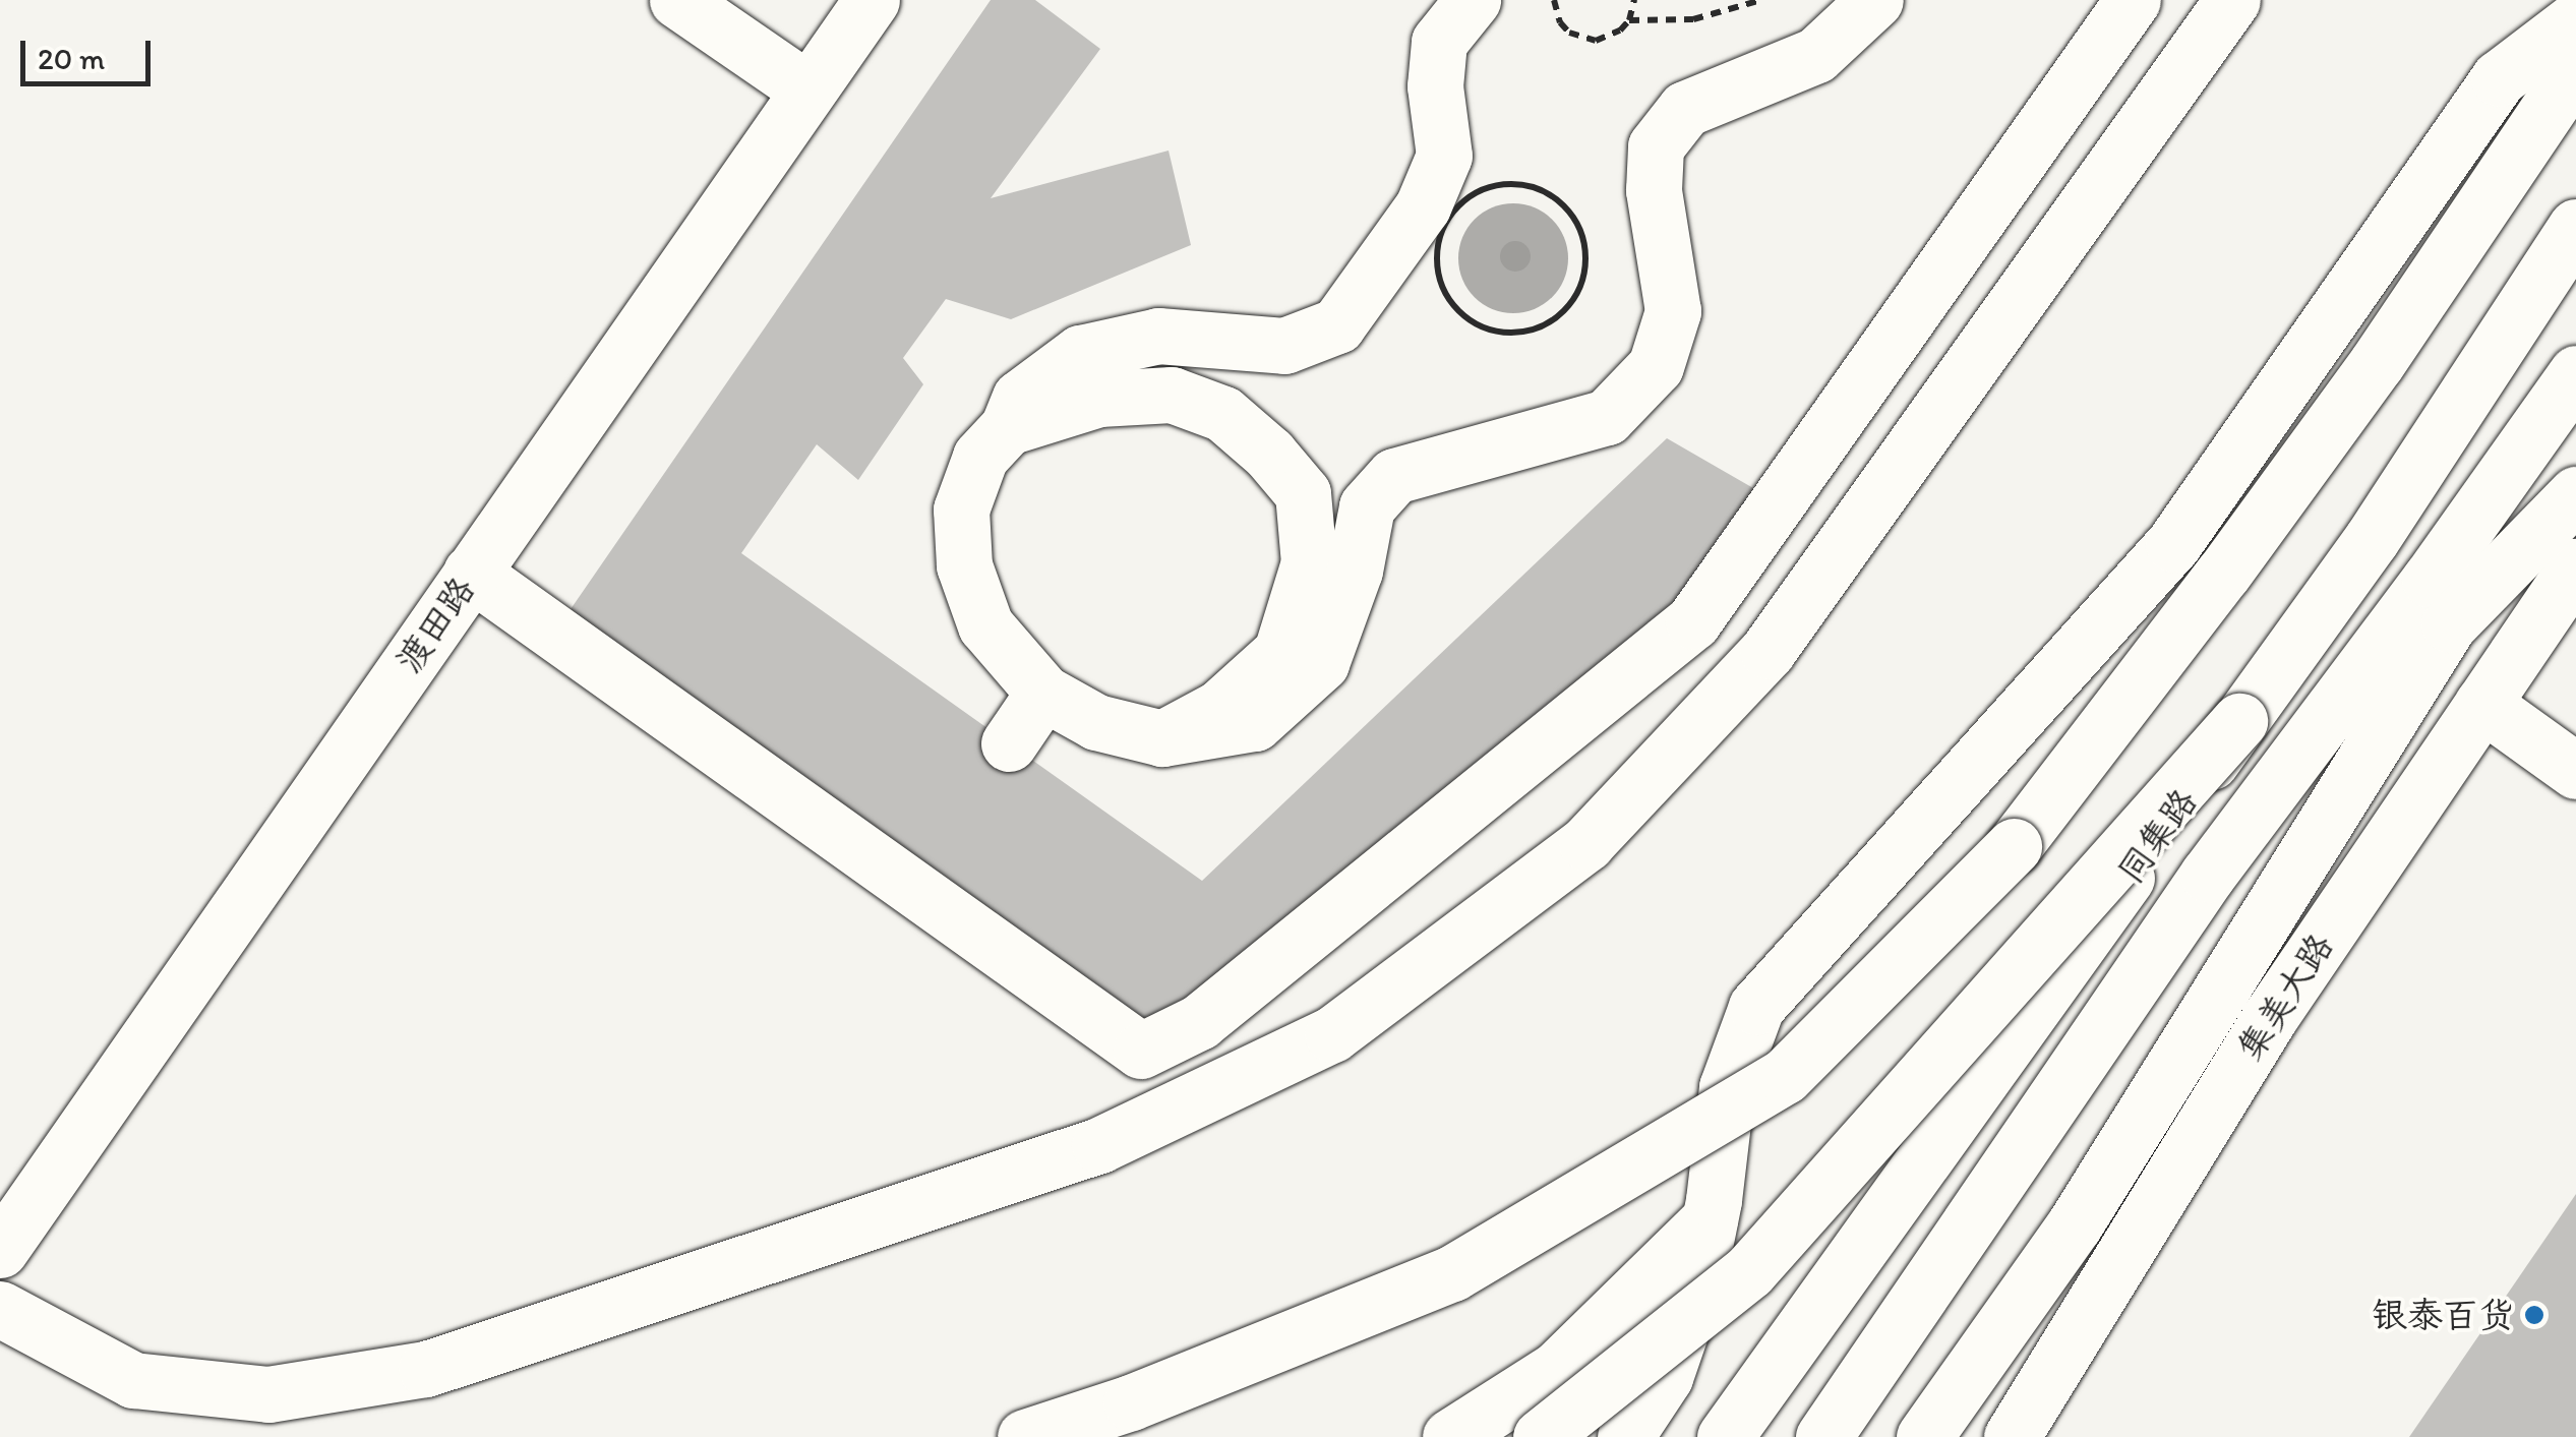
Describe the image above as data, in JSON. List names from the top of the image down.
{
  "streets": {
    "main road": ["渡田路", "同集路", "集美大路"]
  },
  "places": ["银泰百货"],
  "scale_bar": "20 m"
}
